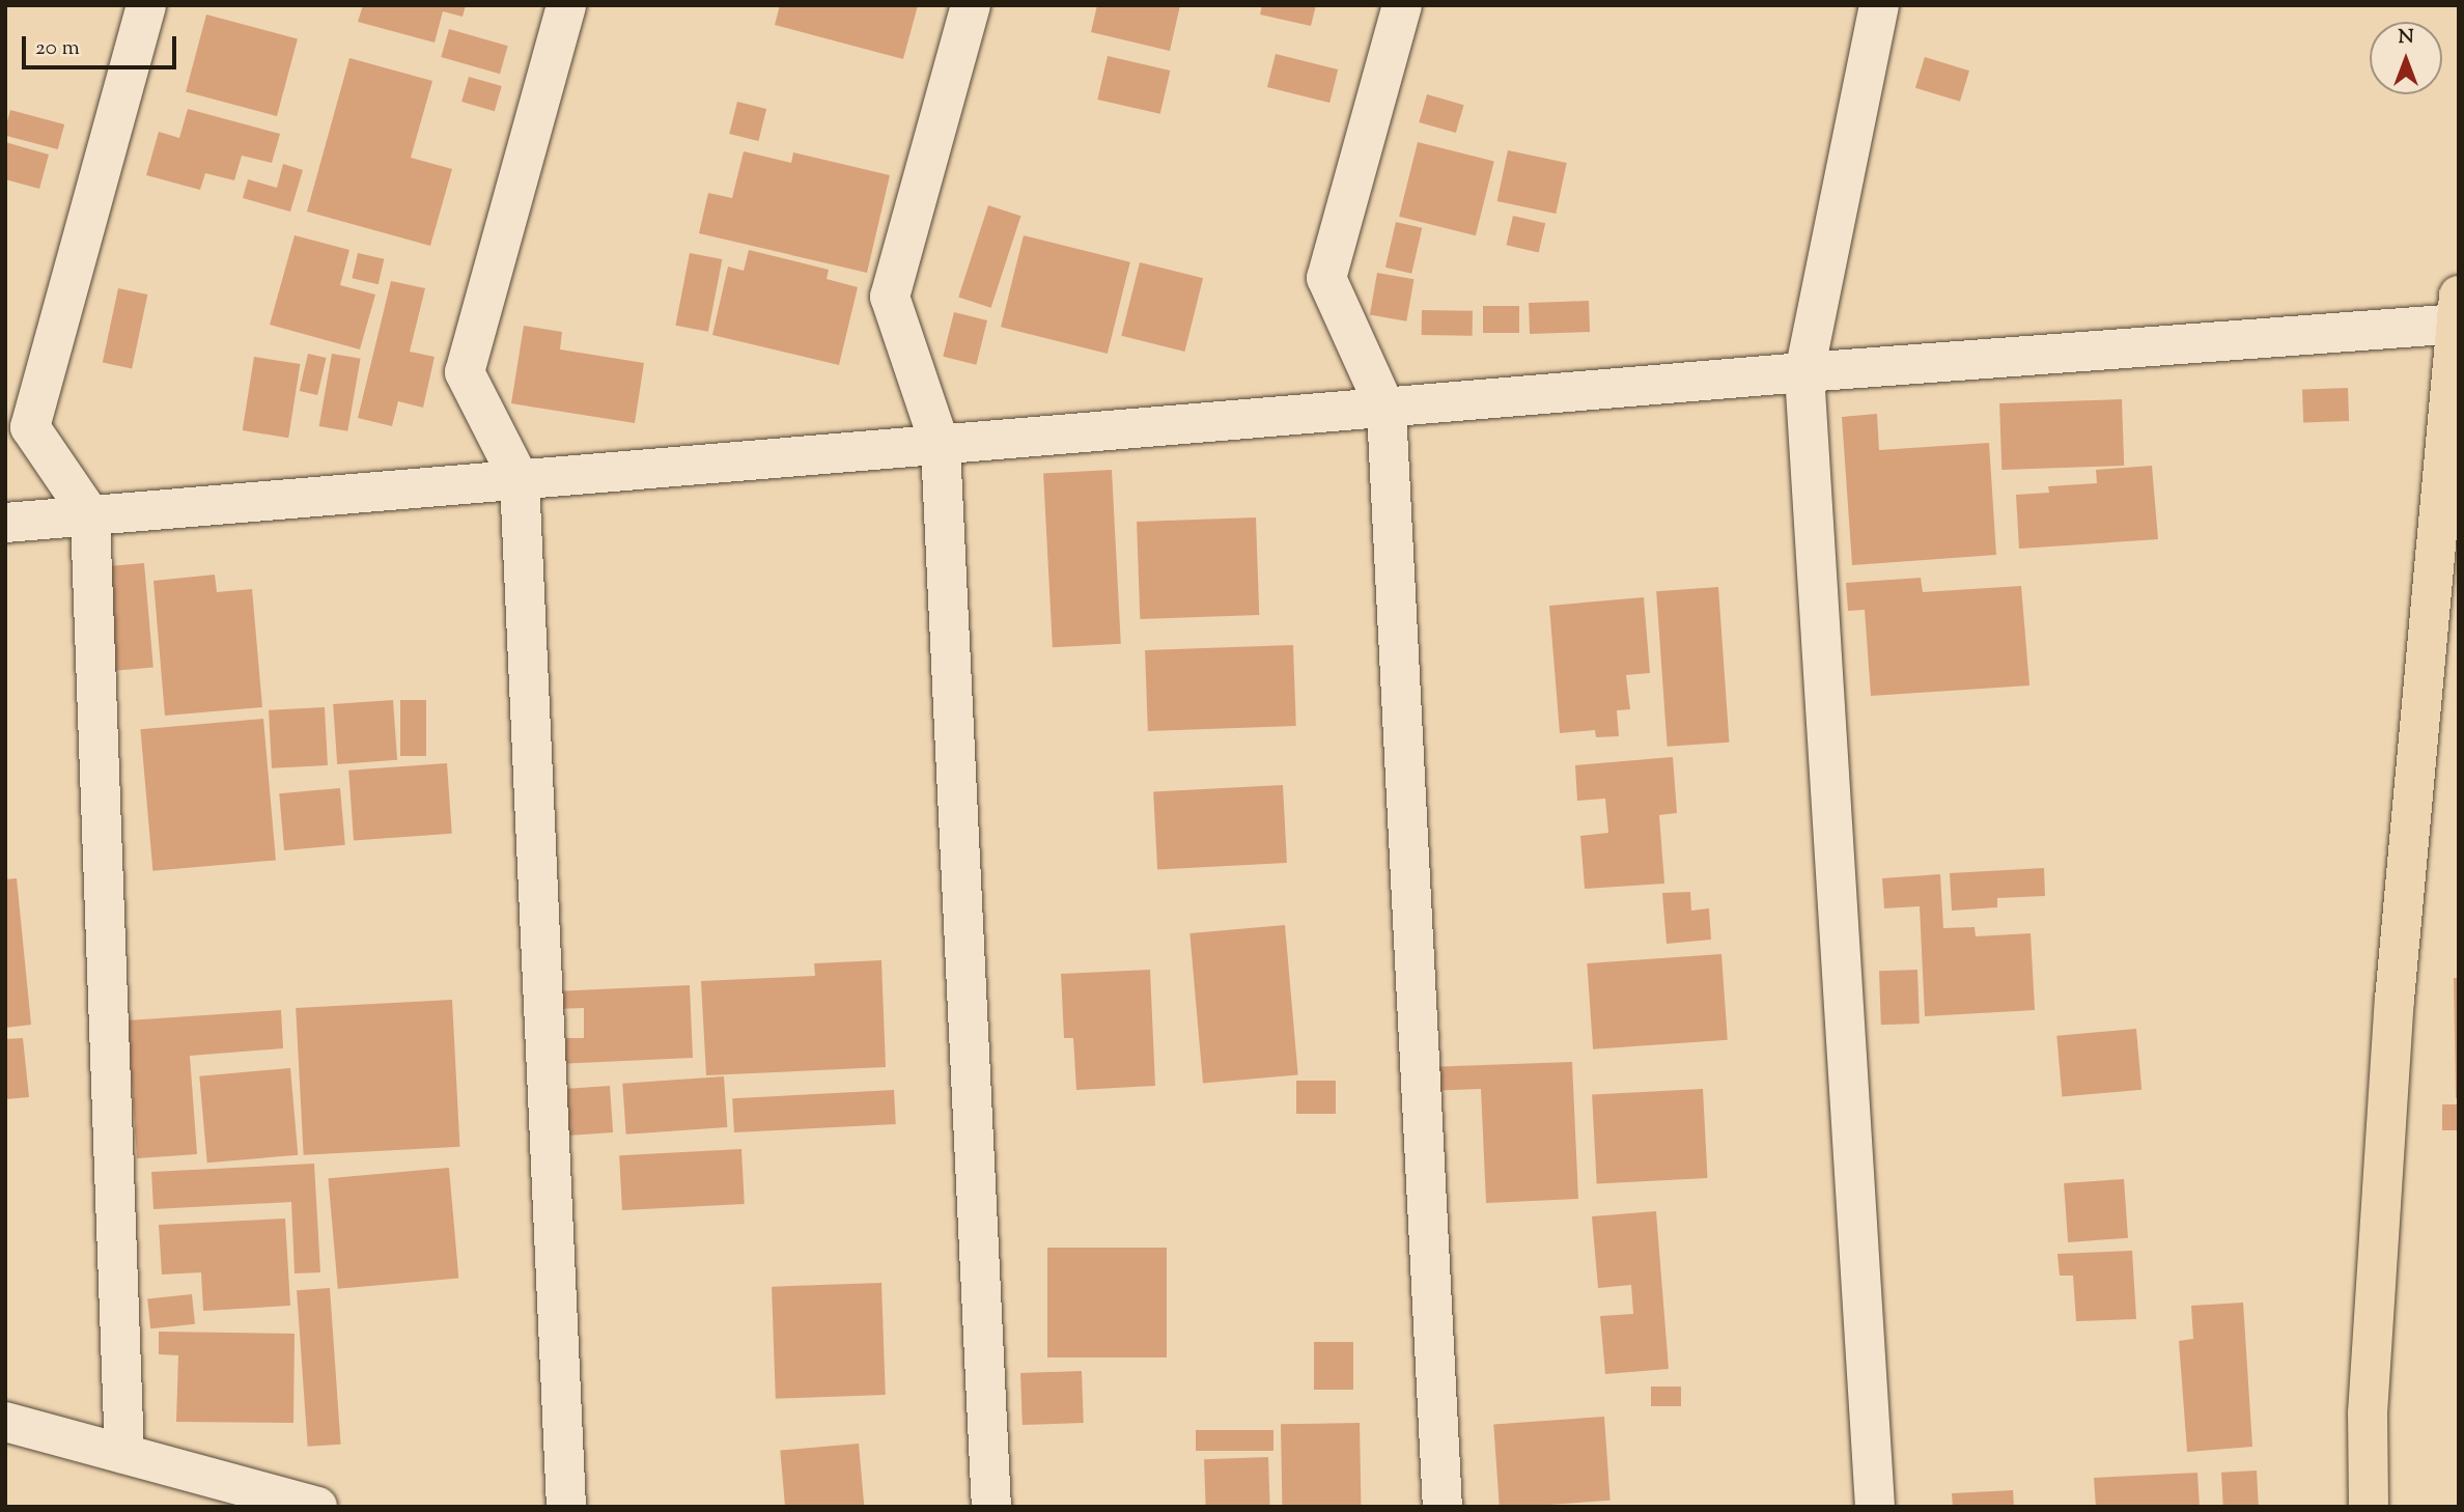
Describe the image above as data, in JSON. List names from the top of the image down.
{
  "scale_bar": "20 m",
  "north": "top"
}
